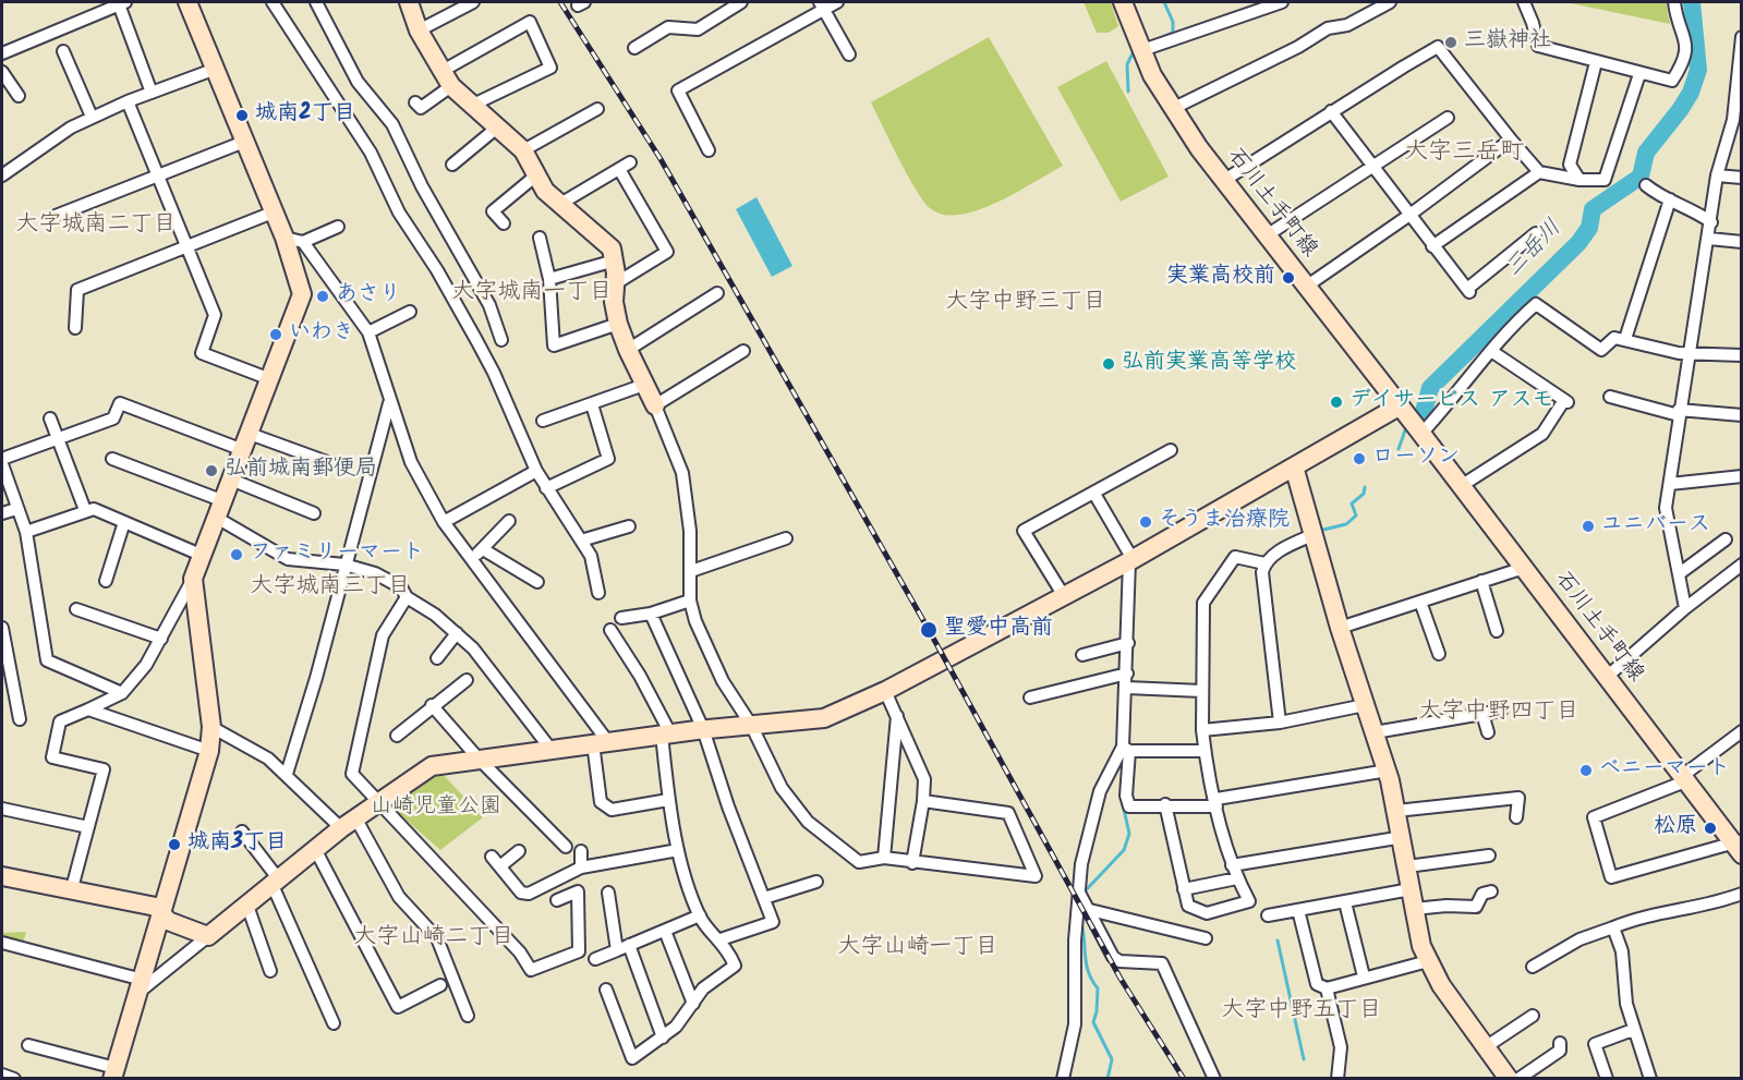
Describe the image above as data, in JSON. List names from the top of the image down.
{
  "streets": {
    "street": ["石川土手町線"]
  },
  "districts": [
    "大字三岳町",
    "大字城南二丁目",
    "大字城南一丁目",
    "大字中野三丁目",
    "大字城南三丁目",
    "大字中野四丁目",
    "大字山崎二丁目",
    "大字山崎一丁目",
    "大字中野五丁目"
  ],
  "water": ["三岳川"],
  "parks": ["山崎児童公園"],
  "places": [
    "三嶽神社",
    "城南2丁目",
    "実業高校前",
    "あさり",
    "いわき",
    "弘前実業高等学校",
    "デイサービス アスモ",
    "ローソン",
    "弘前城南郵便局",
    "そうま治療院",
    "ユニバース",
    "ファミリーマート",
    "聖愛中高前",
    "ベニーマート",
    "松原",
    "城南3丁目"
  ]
}
